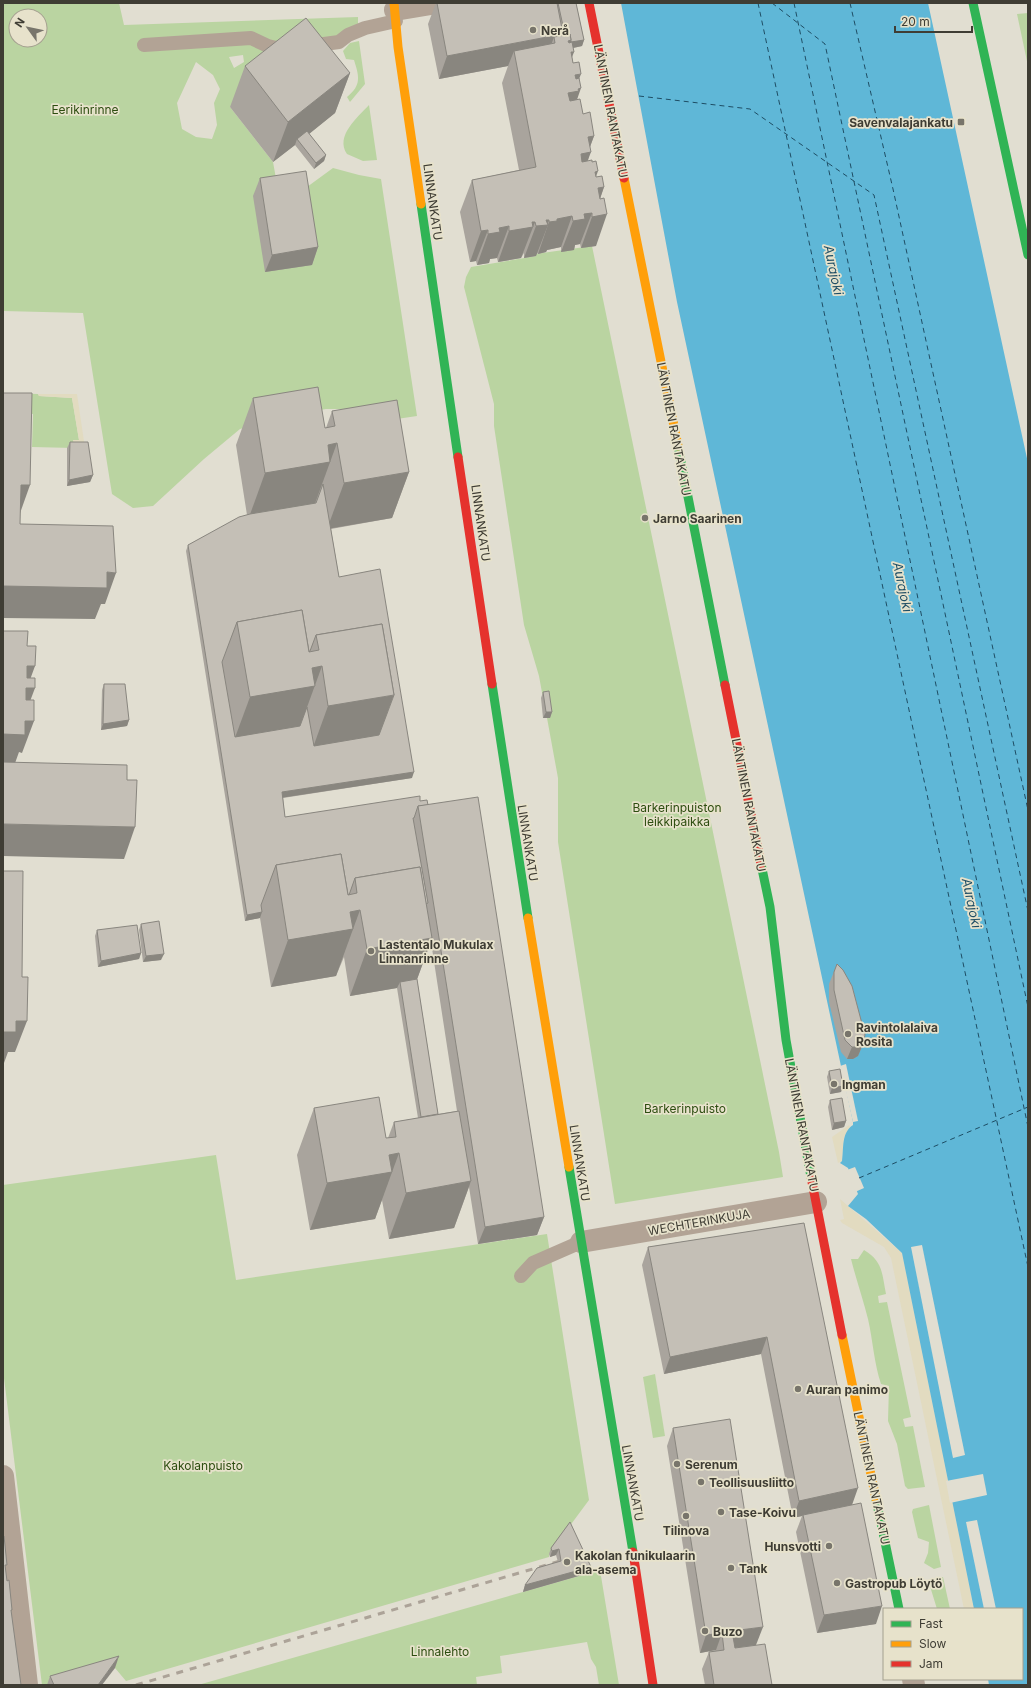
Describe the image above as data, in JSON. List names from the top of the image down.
{
  "streets": {
    "street": ["LÄNTINEN RANTAKATU", "LINNANKATU", "WECHTERINKUJA"]
  },
  "crossings": [
    ["LÄNTINEN RANTAKATU", "WECHTERINKUJA"],
    ["LINNANKATU", "WECHTERINKUJA"]
  ],
  "water": ["Aurajoki"],
  "parks": [
    "Eerikinrinne",
    "Barkerinpuiston leikkipaikka",
    "Barkerinpuisto",
    "Kakolanpuisto",
    "Linnalehto"
  ],
  "places": {
    "other": [
      "Nerå",
      "Jarno Saarinen",
      "Lastentalo Mukulax Linnanrinne",
      "Ravintolalaiva Rosita",
      "Ingman",
      "Auran panimo",
      "Serenum",
      "Teollisuusliitto",
      "Tase-Koivu",
      "Tilinova",
      "Hunsvotti",
      "Kakolan funikulaarin ala-asema",
      "Tank",
      "Gastropub Löytö",
      "Buzo"
    ],
    "transit": ["Savenvalajankatu"]
  },
  "legend": ["Fast", "Slow", "Jam"],
  "scale_bar": "20 m",
  "north": "top left"
}
